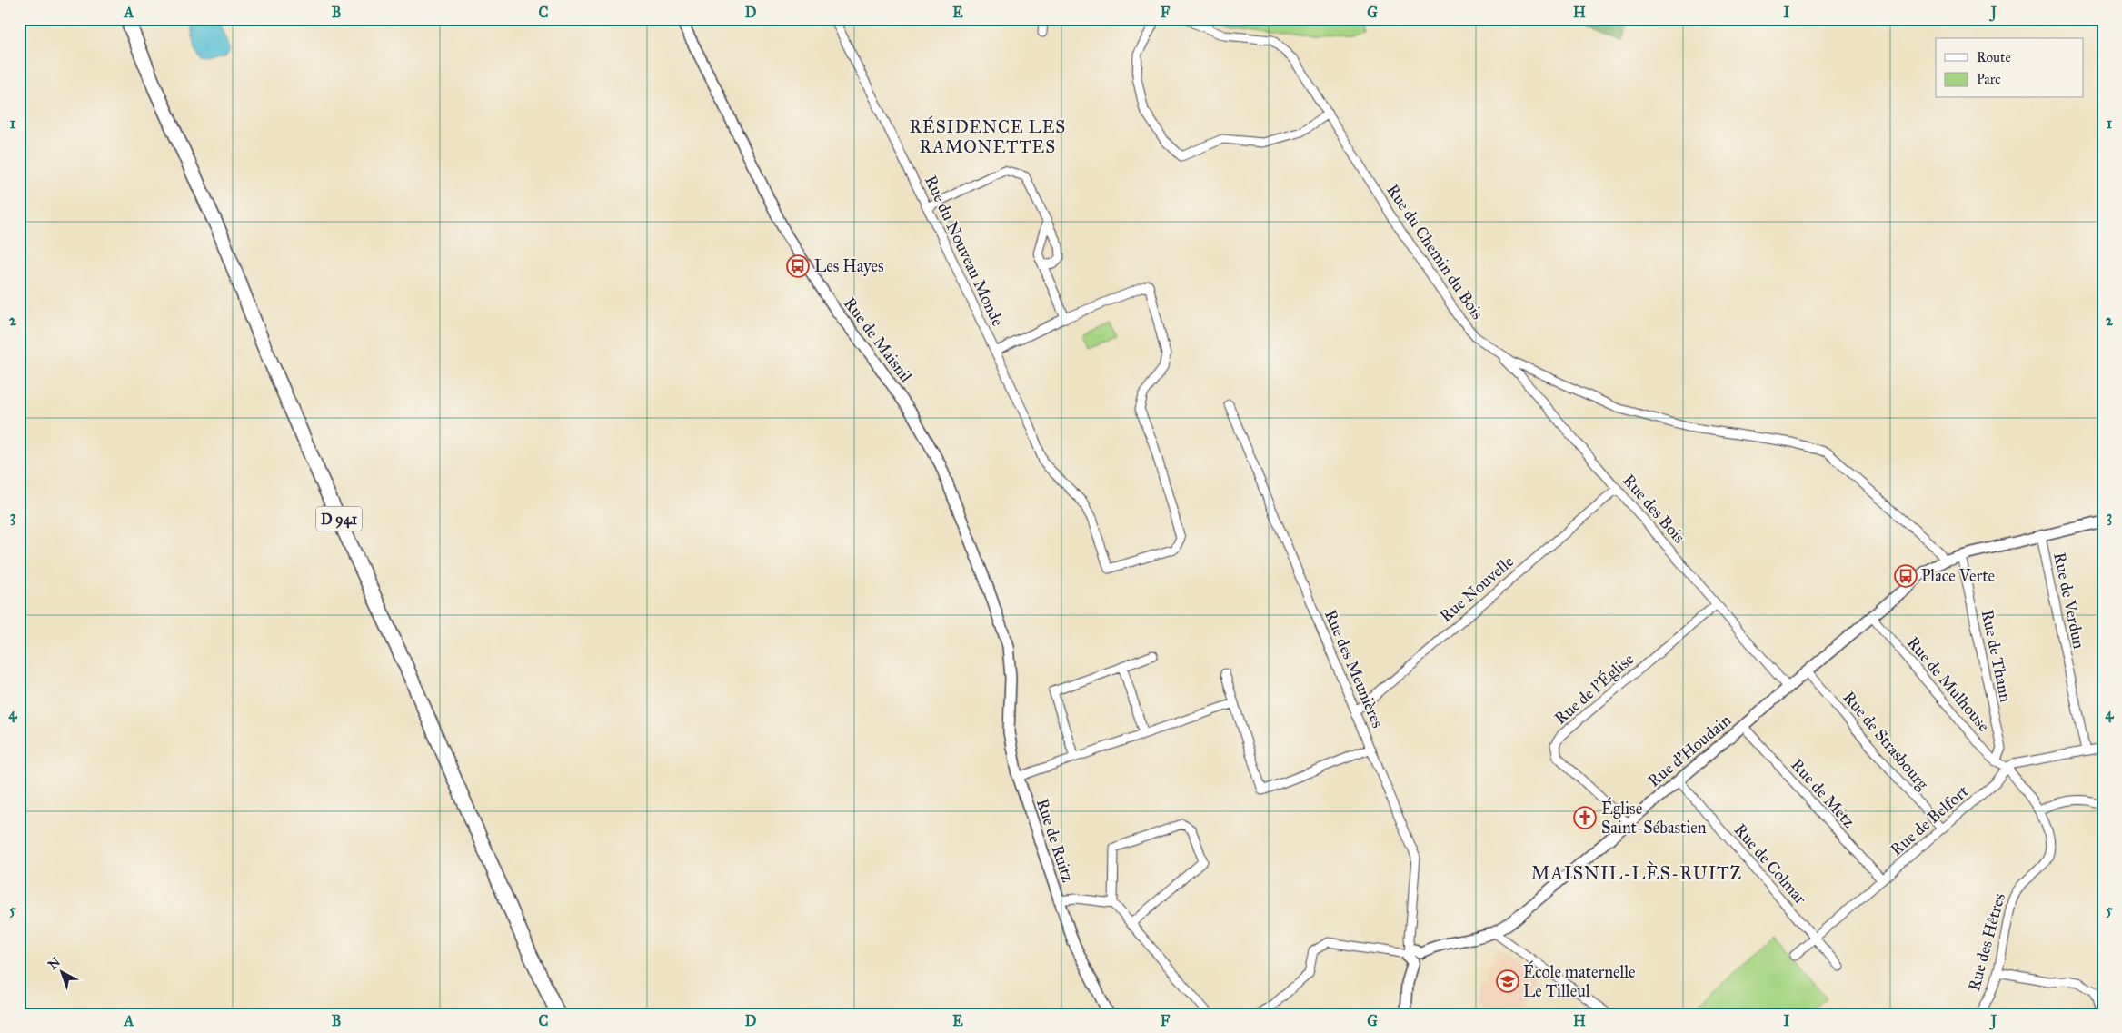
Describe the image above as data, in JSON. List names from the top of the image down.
{
  "streets": {
    "main road": ["D 941"],
    "street": [
      "Rue du Nouveau Monde",
      "Rue du Chemin du Bois",
      "Rue de Maisnil",
      "Rue des Bois",
      "Rue Nouvelle",
      "Rue de Verdun",
      "Rue de Thann",
      "Rue des Meunières",
      "Rue de Mulhouse",
      "Rue de l'Église",
      "Rue de Strasbourg",
      "Rue d'Houdain",
      "Rue de Metz",
      "Rue de Belfort",
      "Rue de Ruitz",
      "Rue de Colmar",
      "Rue des Hêtres"
    ]
  },
  "crossings": [
    ["Rue du Chemin du Bois", "Rue des Bois"],
    ["Rue du Chemin du Bois", "Rue d'Houdain"],
    ["Rue de Maisnil", "Rue de Ruitz"],
    ["Rue des Bois", "Rue Nouvelle"],
    ["Rue des Bois", "Rue de l'Église"],
    ["Rue des Bois", "Rue d'Houdain"],
    ["Rue Nouvelle", "Rue des Meunières"],
    ["Rue de Verdun", "Rue d'Houdain"],
    ["Rue de Thann", "Rue de Mulhouse"],
    ["Rue de Thann", "Rue d'Houdain"],
    ["Rue des Meunières", "Rue d'Houdain"],
    ["Rue de Mulhouse", "Rue d'Houdain"],
    ["Rue de Mulhouse", "Rue de Belfort"],
    ["Rue de Mulhouse", "Rue des Hêtres"],
    ["Rue de l'Église", "Rue d'Houdain"],
    ["Rue de Strasbourg", "Rue d'Houdain"],
    ["Rue de Strasbourg", "Rue de Belfort"],
    ["Rue d'Houdain", "Rue de Metz"],
    ["Rue d'Houdain", "Rue de Colmar"],
    ["Rue de Metz", "Rue de Belfort"],
    ["Rue de Belfort", "Rue de Colmar"],
    ["Rue de Belfort", "Rue des Hêtres"]
  ],
  "districts": ["RÉSIDENCE LES RAMONETTES", "MAISNIL-LÈS-RUITZ"],
  "places": {
    "bus stop": ["Les Hayes", "Place Verte"],
    "church": ["Église Saint-Sébastien"],
    "school or university": ["École maternelle Le Tilleul"]
  },
  "legend": ["Route", "Parc"],
  "north": "top left",
  "grid": {
    "columns": [
      "A",
      "B",
      "C",
      "D",
      "E",
      "F",
      "G",
      "H",
      "I",
      "J"
    ],
    "rows": [
      "1",
      "2",
      "3",
      "4",
      "5"
    ]
  }
}
